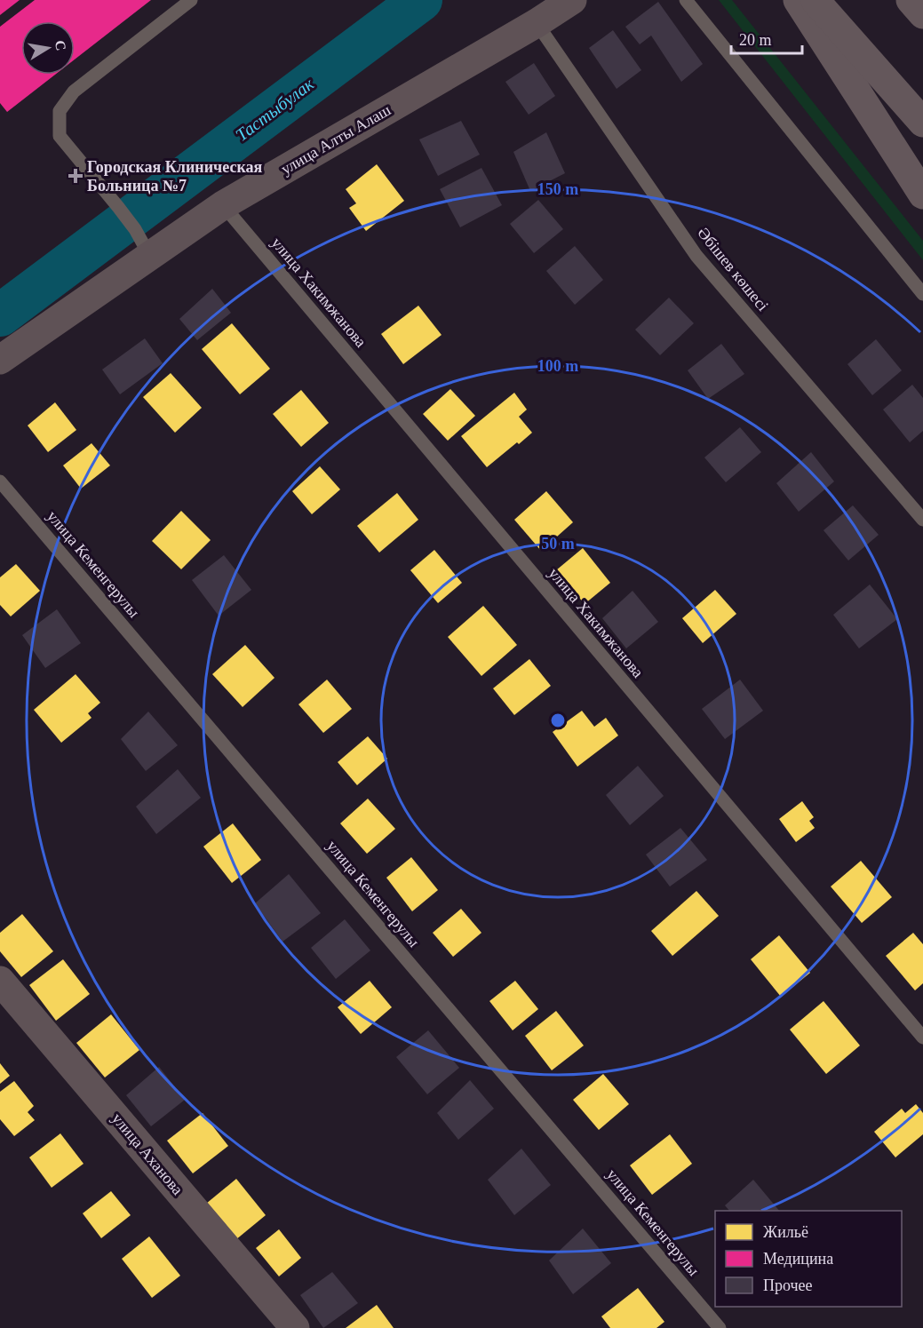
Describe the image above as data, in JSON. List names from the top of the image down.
{
  "streets": {
    "street": ["улица Алты Алаш", "улица Аханова"],
    "lane": ["Әбішев көшесі", "улица Хакимжанова", "улица Кеменгерулы"]
  },
  "crossings": [
    ["улица Алты Алаш", "Әбішев көшесі"],
    ["улица Алты Алаш", "улица Хакимжанова"]
  ],
  "water": ["Тастыбулак"],
  "places": {
    "health": ["Городская Клиническая Больница №7"]
  },
  "legend": ["Жильё", "Медицина", "Прочее"],
  "scale_bar": "20 m",
  "north": "right",
  "rings": ["150 m", "100 m", "50 m"]
}
